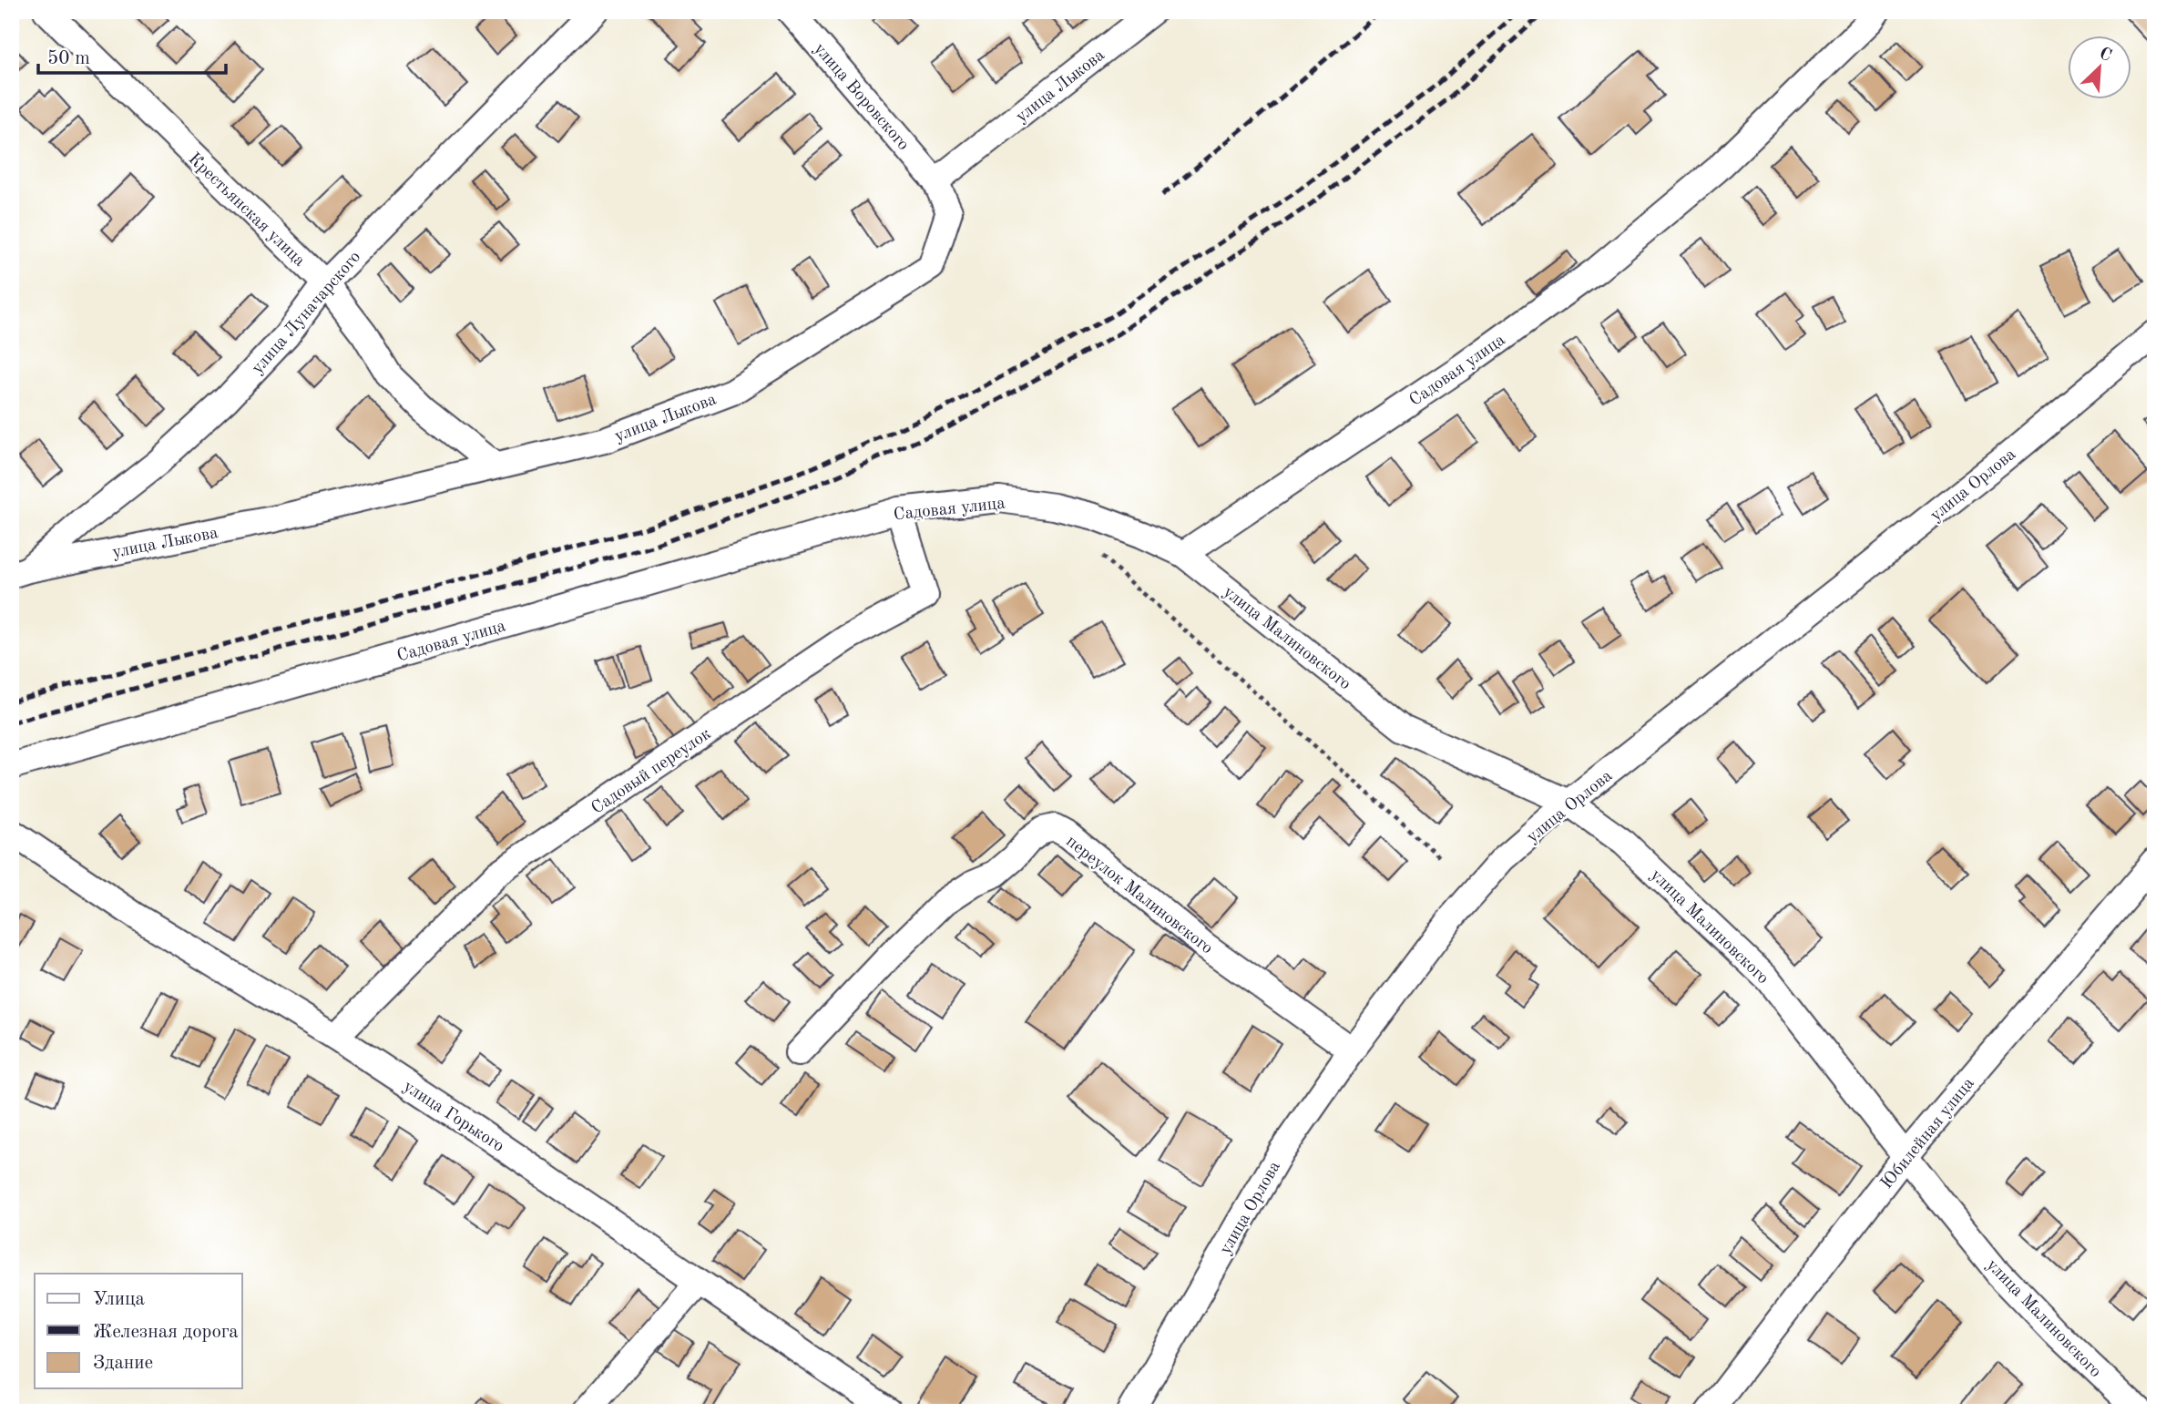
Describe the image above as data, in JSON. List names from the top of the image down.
{
  "streets": {
    "street": [
      "улица Лыкова",
      "улица Воровского",
      "Крестьянская улица",
      "улица Луначарского",
      "Садовая улица",
      "улица Орлова",
      "улица Малиновского",
      "Садовый переулок",
      "переулок Малиновского",
      "улица Горького",
      "Юбилейная улица"
    ]
  },
  "crossings": [
    ["улица Лыкова", "улица Воровского"],
    ["улица Лыкова", "Крестьянская улица"],
    ["улица Лыкова", "улица Луначарского"],
    ["Крестьянская улица", "улица Луначарского"],
    ["Садовая улица", "улица Малиновского"],
    ["Садовая улица", "Садовый переулок"],
    ["улица Орлова", "улица Малиновского"],
    ["улица Орлова", "переулок Малиновского"],
    ["улица Малиновского", "Юбилейная улица"],
    ["Садовый переулок", "улица Горького"]
  ],
  "legend": ["Улица", "Железная дорога", "Здание"],
  "scale_bar": "50 m",
  "north": "top right"
}
